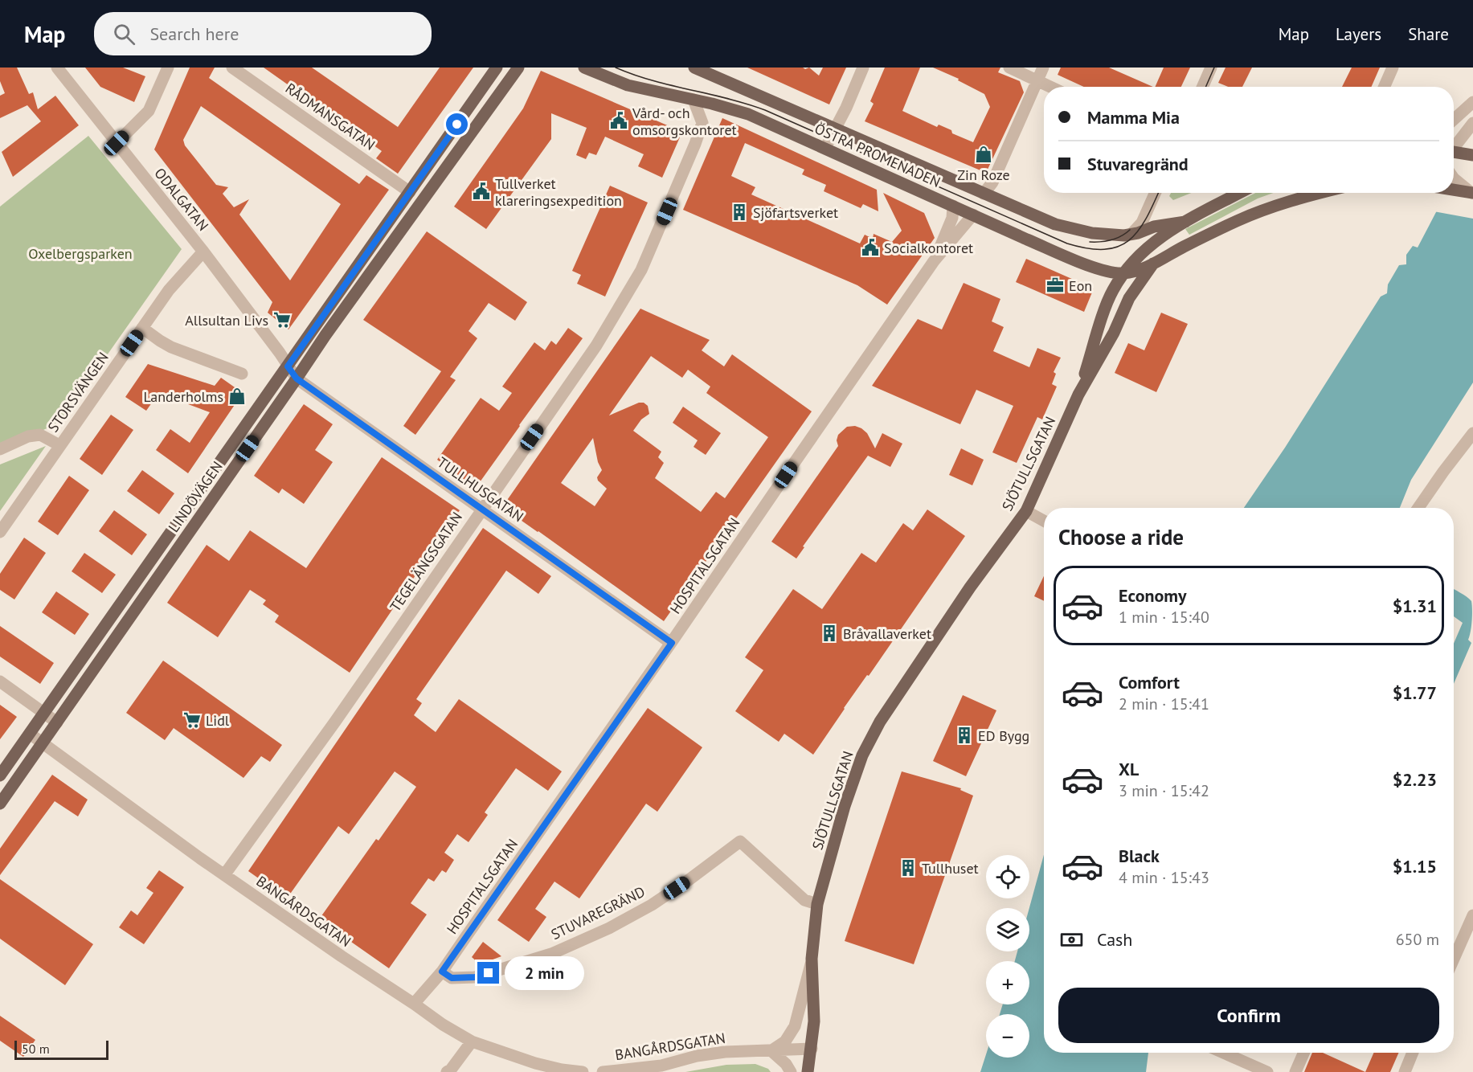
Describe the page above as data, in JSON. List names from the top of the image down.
{
  "streets": {
    "main road": ["ÖSTRA PROMENADEN", "SJÖTULLSGATAN", "LINDÖVÄGEN"],
    "street": [
      "RÅDMANSGATAN",
      "ODALGATAN",
      "STORSVÄNGEN",
      "TULLHUSGATAN",
      "TEGELÄNGSGATAN",
      "HOSPITALSGATAN",
      "BANGÅRDSGATAN",
      "STUVAREGRÄND"
    ]
  },
  "crossings": [
    ["RÅDMANSGATAN", "LINDÖVÄGEN"],
    ["ÖSTRA PROMENADEN", "SJÖTULLSGATAN"],
    ["ÖSTRA PROMENADEN", "TEGELÄNGSGATAN"],
    ["ÖSTRA PROMENADEN", "HOSPITALSGATAN"],
    ["ODALGATAN", "STORSVÄNGEN"],
    ["ODALGATAN", "TULLHUSGATAN"],
    ["SJÖTULLSGATAN", "BANGÅRDSGATAN"],
    ["SJÖTULLSGATAN", "STUVAREGRÄND"],
    ["TULLHUSGATAN", "LINDÖVÄGEN"],
    ["TULLHUSGATAN", "TEGELÄNGSGATAN"],
    ["TULLHUSGATAN", "HOSPITALSGATAN"],
    ["LINDÖVÄGEN", "BANGÅRDSGATAN"],
    ["TEGELÄNGSGATAN", "BANGÅRDSGATAN"],
    ["HOSPITALSGATAN", "BANGÅRDSGATAN"],
    ["HOSPITALSGATAN", "STUVAREGRÄND"]
  ],
  "parks": ["Oxelbergsparken"],
  "places": {
    "public building": ["Vård- och omsorgskontoret", "Tullverket klareringsexpedition", "Socialkontoret"],
    "shop": ["Zin Roze", "Landerholms"],
    "building": [
      "Sjöfartsverket",
      "Bråvallaverket",
      "ED Bygg",
      "Tullhuset"
    ],
    "office": ["Eon"],
    "supermarket": ["Allsultan Livs", "Lidl"]
  },
  "scale_bar": "50 m",
  "page": {
    "header": "Map",
    "search": "Search here",
    "nav": ["Map", "Layers", "Share"],
    "banner": ["Mamma Mia", "Stuvaregränd"],
    "heading": "Choose a ride",
    "list": [
      {
        "name": "Economy",
        "note": "1 min · 15:40",
        "value": "$1.31"
      },
      {
        "name": "Comfort",
        "note": "2 min · 15:41",
        "value": "$1.77"
      },
      {
        "name": "XL",
        "note": "3 min · 15:42",
        "value": "$2.23"
      },
      {
        "name": "Black",
        "note": "4 min · 15:43",
        "value": "$1.15"
      }
    ],
    "map_buttons": ["+", "−"],
    "pay": ["Cash", "650 m"],
    "bubble": "2 min",
    "buttons": "Confirm",
    "scale": "50 m"
  }
}
